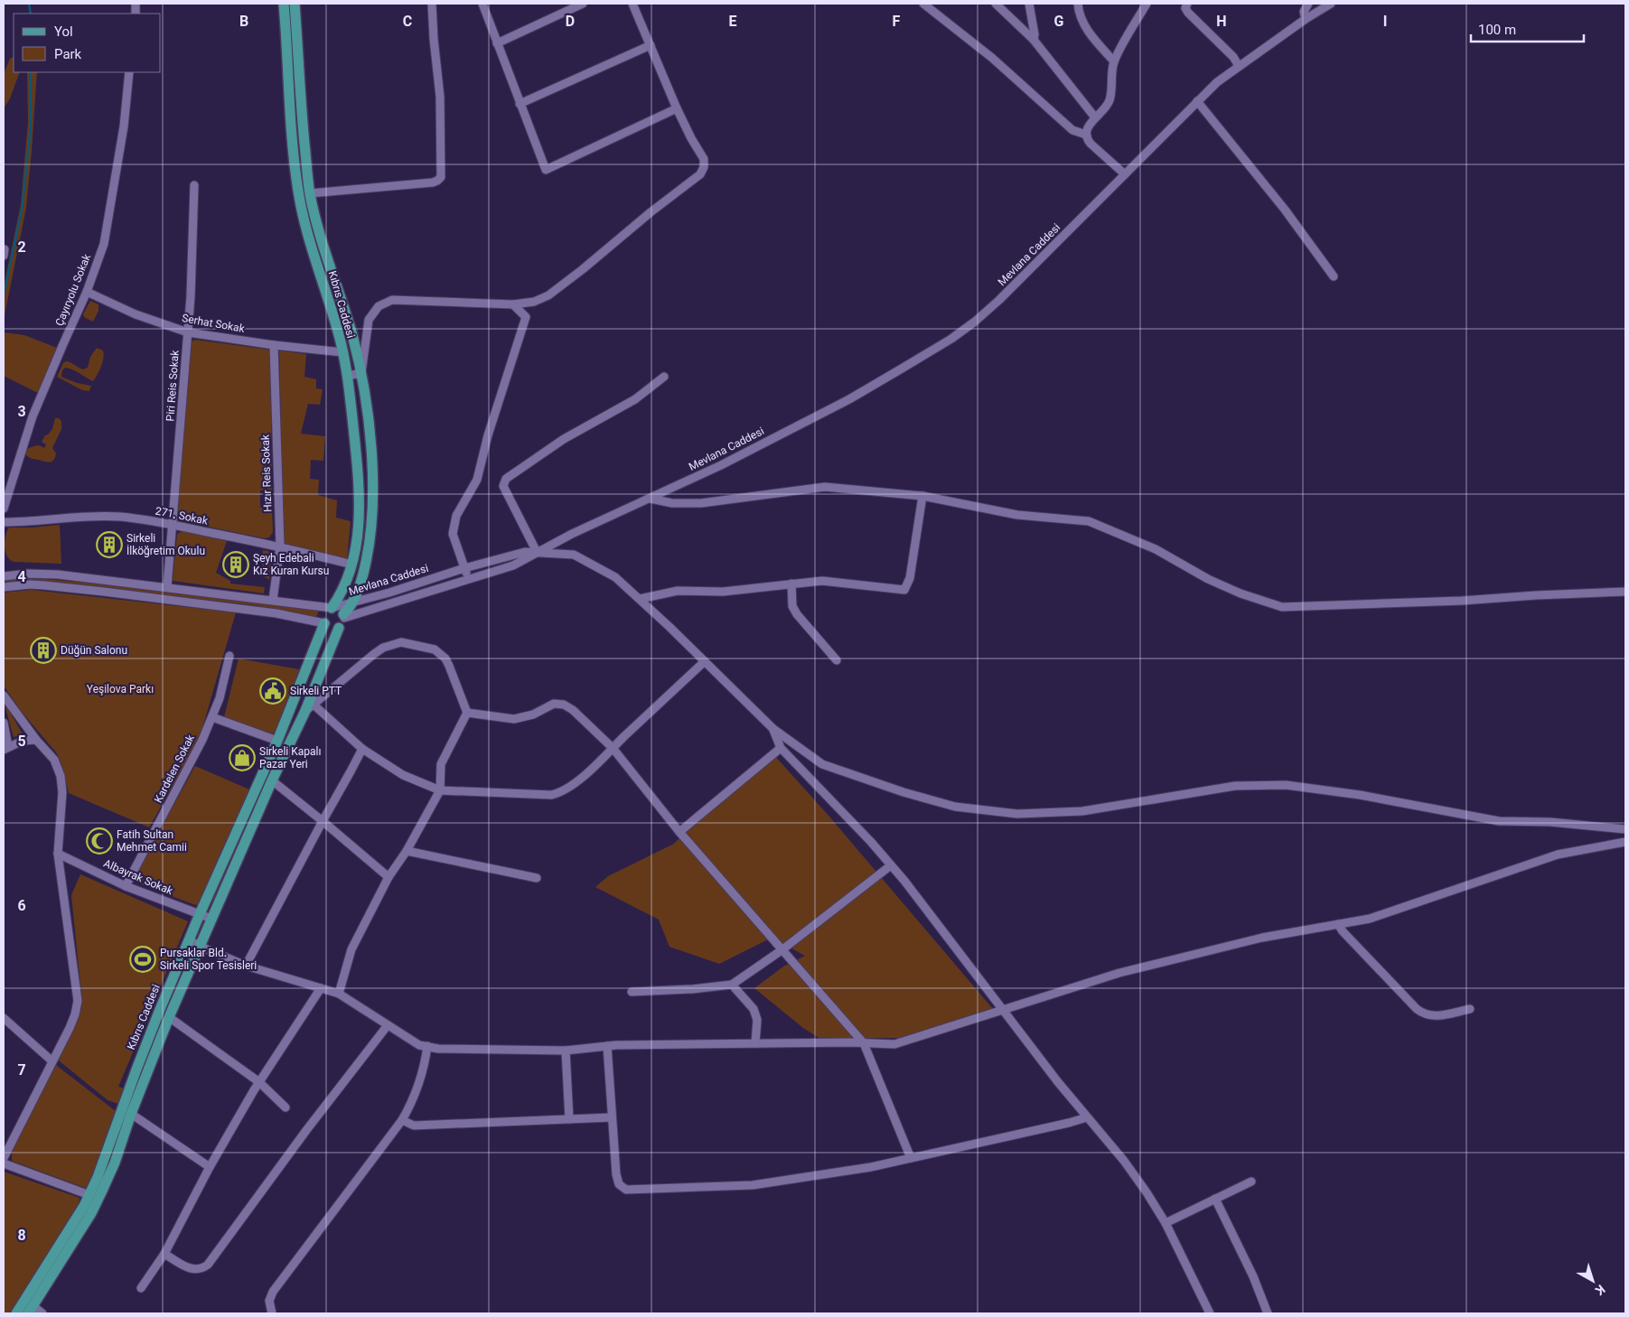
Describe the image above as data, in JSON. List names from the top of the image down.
{
  "streets": {
    "main road": ["Kıbrıs Caddesi"],
    "street": [
      "Mevlana Caddesi",
      "Çayıryolu Sokak",
      "Serhat Sokak",
      "Piri Reis Sokak",
      "Hızır Reis Sokak",
      "271. Sokak",
      "Kardelen Sokak",
      "Albayrak Sokak"
    ]
  },
  "crossings": [
    ["Mevlana Caddesi", "Kıbrıs Caddesi"],
    ["Mevlana Caddesi", "Piri Reis Sokak"],
    ["Mevlana Caddesi", "Hızır Reis Sokak"],
    ["Çayıryolu Sokak", "Serhat Sokak"],
    ["Kıbrıs Caddesi", "Serhat Sokak"],
    ["Kıbrıs Caddesi", "271. Sokak"],
    ["Kıbrıs Caddesi", "Albayrak Sokak"],
    ["Serhat Sokak", "Piri Reis Sokak"],
    ["Serhat Sokak", "Hızır Reis Sokak"],
    ["Piri Reis Sokak", "271. Sokak"],
    ["Hızır Reis Sokak", "271. Sokak"],
    ["Kardelen Sokak", "Albayrak Sokak"]
  ],
  "parks": ["Yeşilova Parkı"],
  "places": {
    "building": ["Sirkeli İlköğretim Okulu", "Şeyh Edebali Kız Kuran Kursu", "Düğün Salonu"],
    "public building": ["Sirkeli PTT"],
    "shop": ["Sirkeli Kapalı Pazar Yeri"],
    "mosque": ["Fatih Sultan Mehmet Camii"],
    "sports": ["Pursaklar Bld. Sirkeli Spor Tesisleri"]
  },
  "legend": ["Yol", "Park"],
  "scale_bar": "100 m",
  "north": "bottom right",
  "grid": {
    "columns": [
      "B",
      "C",
      "D",
      "E",
      "F",
      "G",
      "H",
      "I"
    ],
    "rows": [
      "2",
      "3",
      "4",
      "5",
      "6",
      "7",
      "8"
    ]
  }
}
